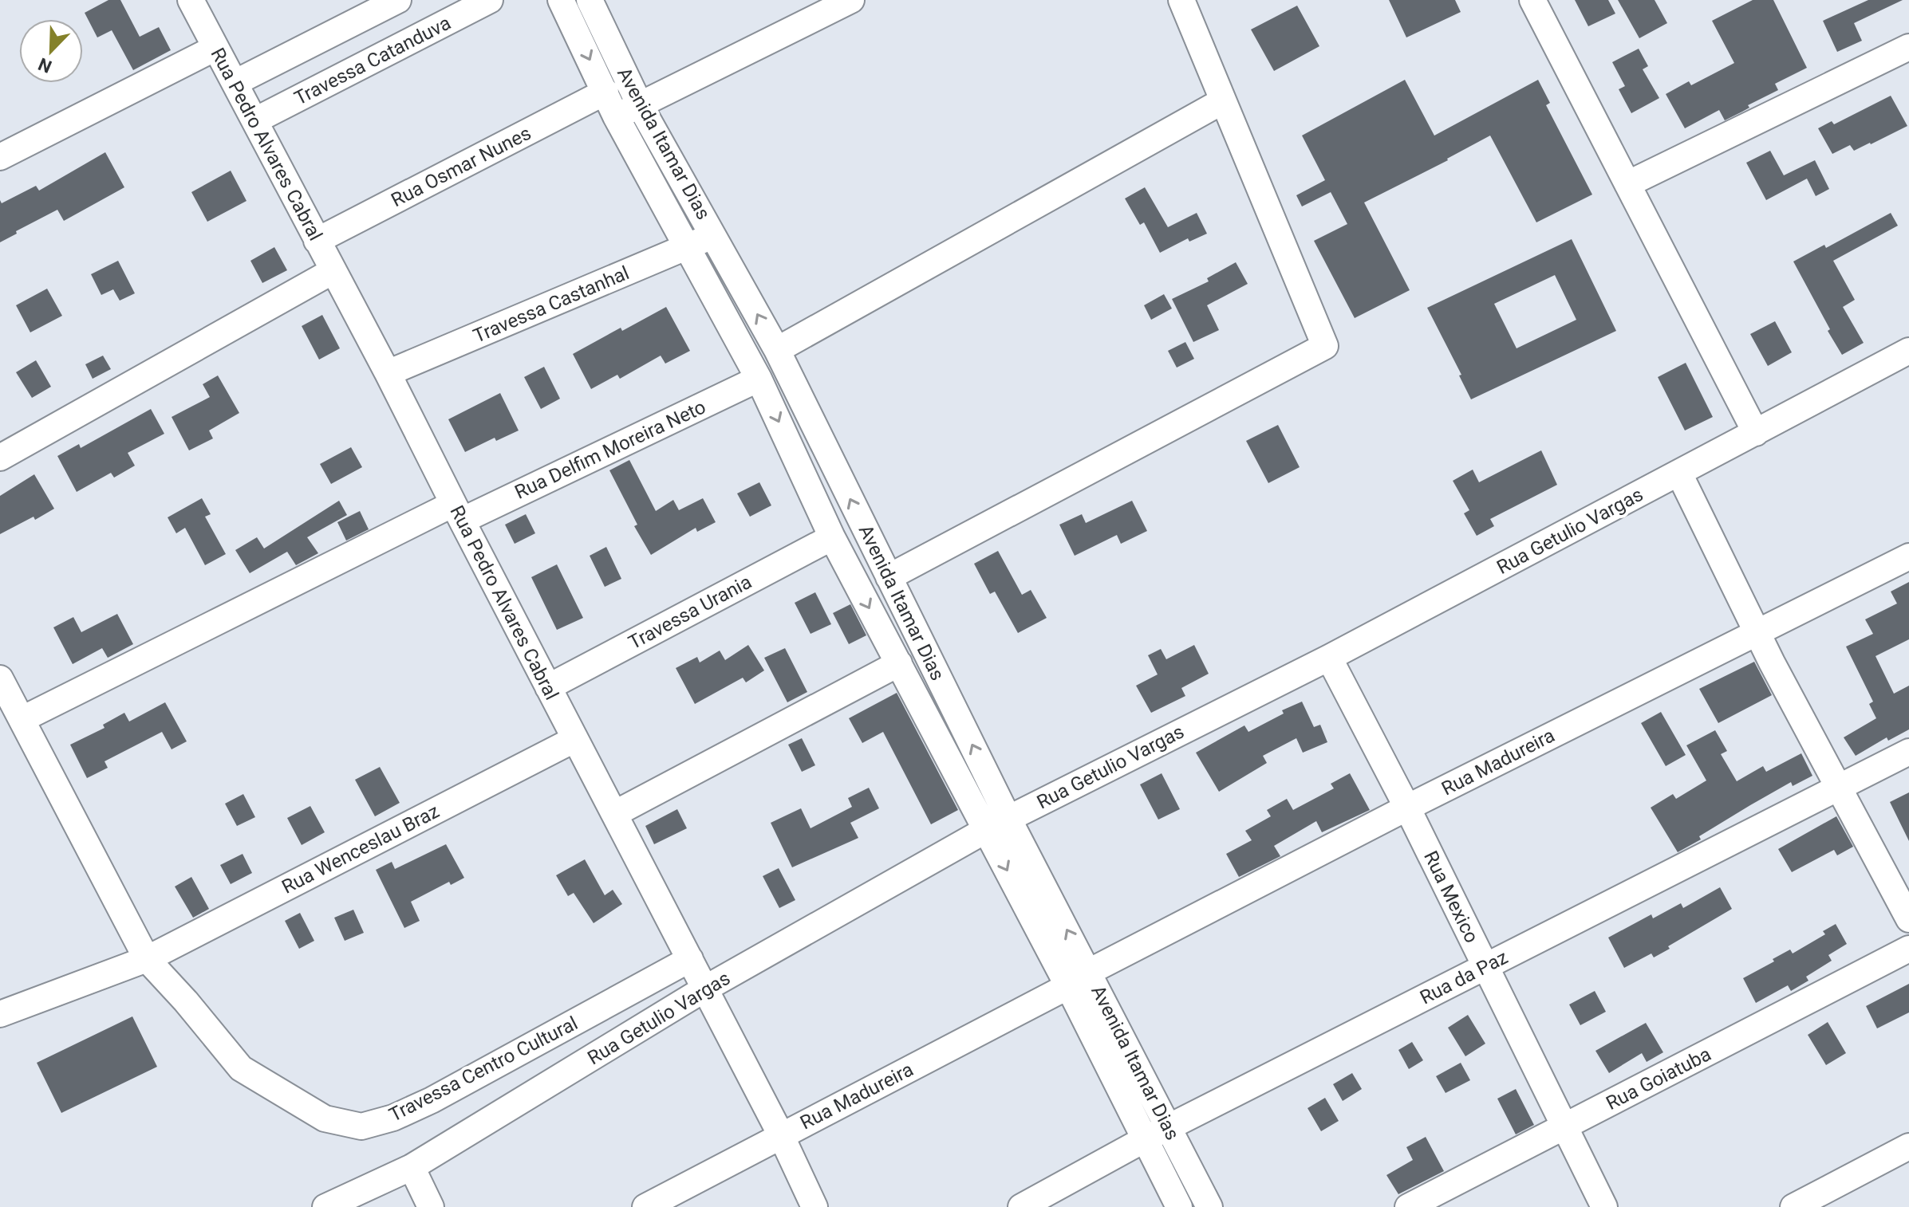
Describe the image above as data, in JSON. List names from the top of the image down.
{
  "streets": {
    "street": [
      "Travessa Catanduva",
      "Avenida Itamar Dias",
      "Rua Pedro Alvares Cabral",
      "Rua Osmar Nunes",
      "Travessa Castanhal",
      "Rua Delfim Moreira Neto",
      "Rua Getulio Vargas",
      "Travessa Urania",
      "Rua Madureira",
      "Rua Wenceslau Braz",
      "Rua Mexico",
      "Rua da Paz",
      "Travessa Centro Cultural",
      "Rua Goiatuba"
    ]
  },
  "crossings": [
    ["Travessa Catanduva", "Rua Pedro Alvares Cabral"],
    ["Avenida Itamar Dias", "Rua Osmar Nunes"],
    ["Avenida Itamar Dias", "Travessa Castanhal"],
    ["Avenida Itamar Dias", "Rua Delfim Moreira Neto"],
    ["Avenida Itamar Dias", "Rua Getulio Vargas"],
    ["Avenida Itamar Dias", "Travessa Urania"],
    ["Avenida Itamar Dias", "Rua Madureira"],
    ["Avenida Itamar Dias", "Rua da Paz"],
    ["Rua Pedro Alvares Cabral", "Rua Osmar Nunes"],
    ["Rua Pedro Alvares Cabral", "Travessa Castanhal"],
    ["Rua Pedro Alvares Cabral", "Rua Delfim Moreira Neto"],
    ["Rua Pedro Alvares Cabral", "Rua Getulio Vargas"],
    ["Rua Pedro Alvares Cabral", "Travessa Urania"],
    ["Rua Pedro Alvares Cabral", "Rua Madureira"],
    ["Rua Pedro Alvares Cabral", "Rua Wenceslau Braz"],
    ["Rua Pedro Alvares Cabral", "Travessa Centro Cultural"],
    ["Rua Delfim Moreira Neto", "Travessa Centro Cultural"],
    ["Rua Getulio Vargas", "Rua Mexico"],
    ["Rua Madureira", "Rua Mexico"],
    ["Rua Wenceslau Braz", "Travessa Centro Cultural"],
    ["Rua Mexico", "Rua da Paz"],
    ["Rua Mexico", "Rua Goiatuba"]
  ],
  "north": "bottom left"
}
